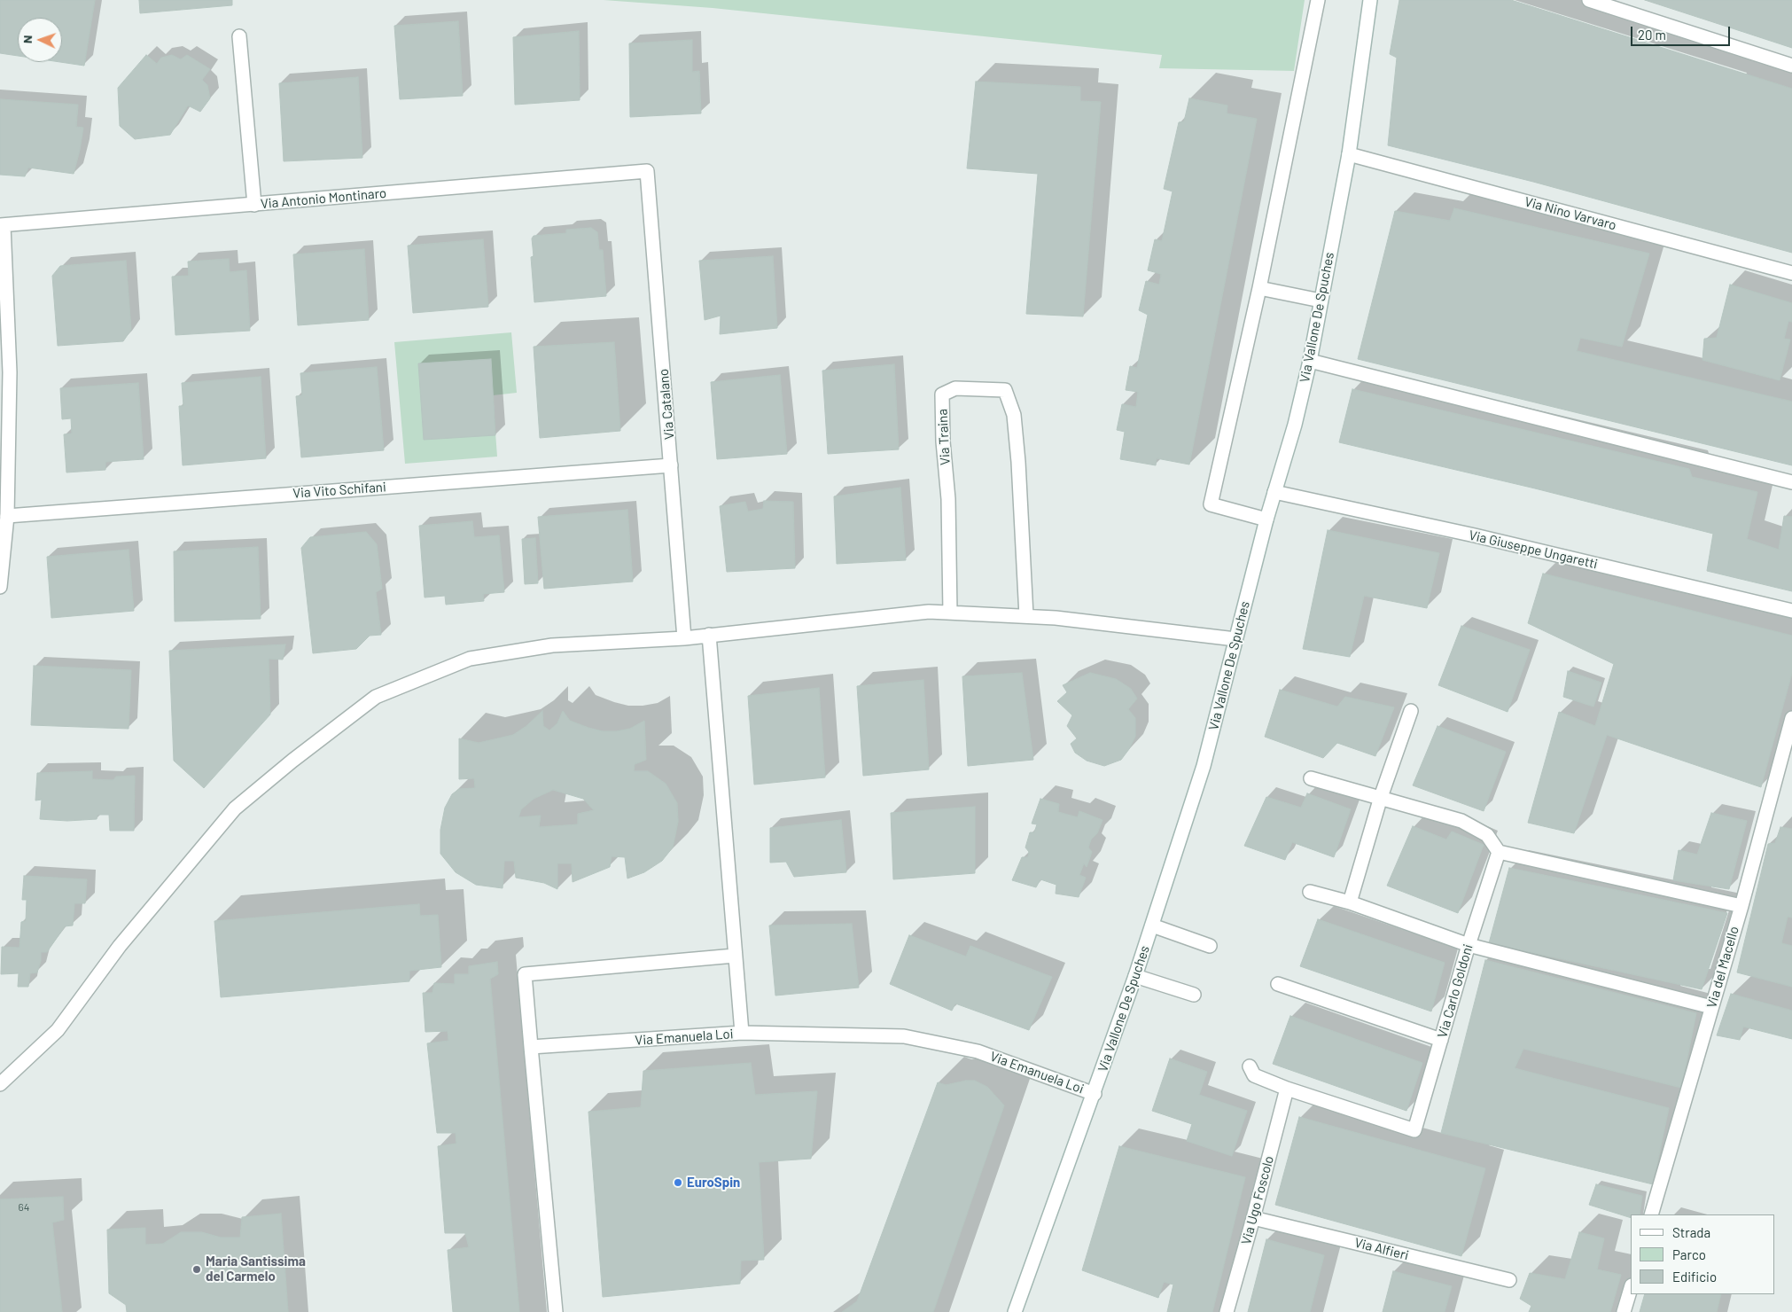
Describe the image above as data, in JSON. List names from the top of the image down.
{
  "streets": {
    "street": [
      "Via Antonio Montinaro",
      "Via Nino Varvaro",
      "Via Vallone De Spuches",
      "Via Catalano",
      "Via Traina",
      "Via Vito Schifani",
      "Via Giuseppe Ungaretti",
      "Via del Macello",
      "Via Carlo Goldoni",
      "Via Emanuela Loi",
      "Via Ugo Foscolo",
      "Via Alfieri"
    ]
  },
  "crossings": [
    ["Via Antonio Montinaro", "Via Catalano"],
    ["Via Nino Varvaro", "Via Vallone De Spuches"],
    ["Via Vallone De Spuches", "Via Giuseppe Ungaretti"],
    ["Via Vallone De Spuches", "Via Emanuela Loi"],
    ["Via Catalano", "Via Vito Schifani"],
    ["Via Carlo Goldoni", "Via Ugo Foscolo"],
    ["Via Ugo Foscolo", "Via Alfieri"]
  ],
  "places": ["EuroSpin", "Maria Santissima del Carmelo"],
  "house_numbers": ["64"],
  "legend": ["Strada", "Parco", "Edificio"],
  "scale_bar": "20 m",
  "north": "left"
}
